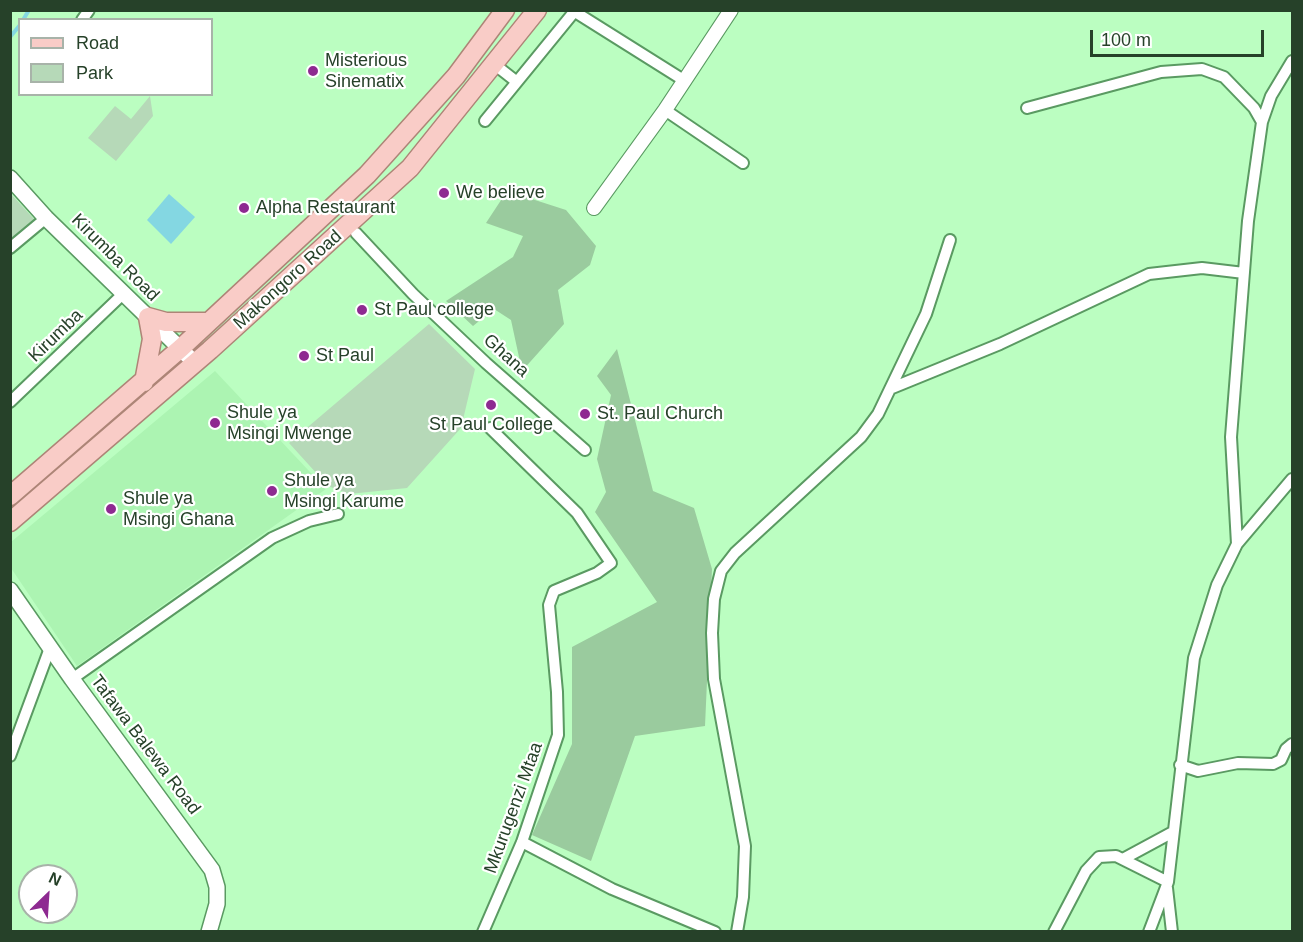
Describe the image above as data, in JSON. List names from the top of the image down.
{
  "streets": {
    "main road": ["Kirumba Road", "Makongoro Road", "Tafawa Balewa Road"],
    "street": ["Kirumba", "Ghana", "Mkurugenzi Mtaa"]
  },
  "crossings": [
    ["Kirumba Road", "Makongoro Road"],
    ["Kirumba Road", "Kirumba"]
  ],
  "places": [
    "Misterious Sinematix",
    "We believe",
    "Alpha Restaurant",
    "St Paul college",
    "St Paul",
    "St Paul College",
    "St. Paul Church",
    "Shule ya Msingi Mwenge",
    "Shule ya Msingi Karume",
    "Shule ya Msingi Ghana"
  ],
  "legend": ["Road", "Park"],
  "scale_bar": "100 m",
  "north": "top right"
}
